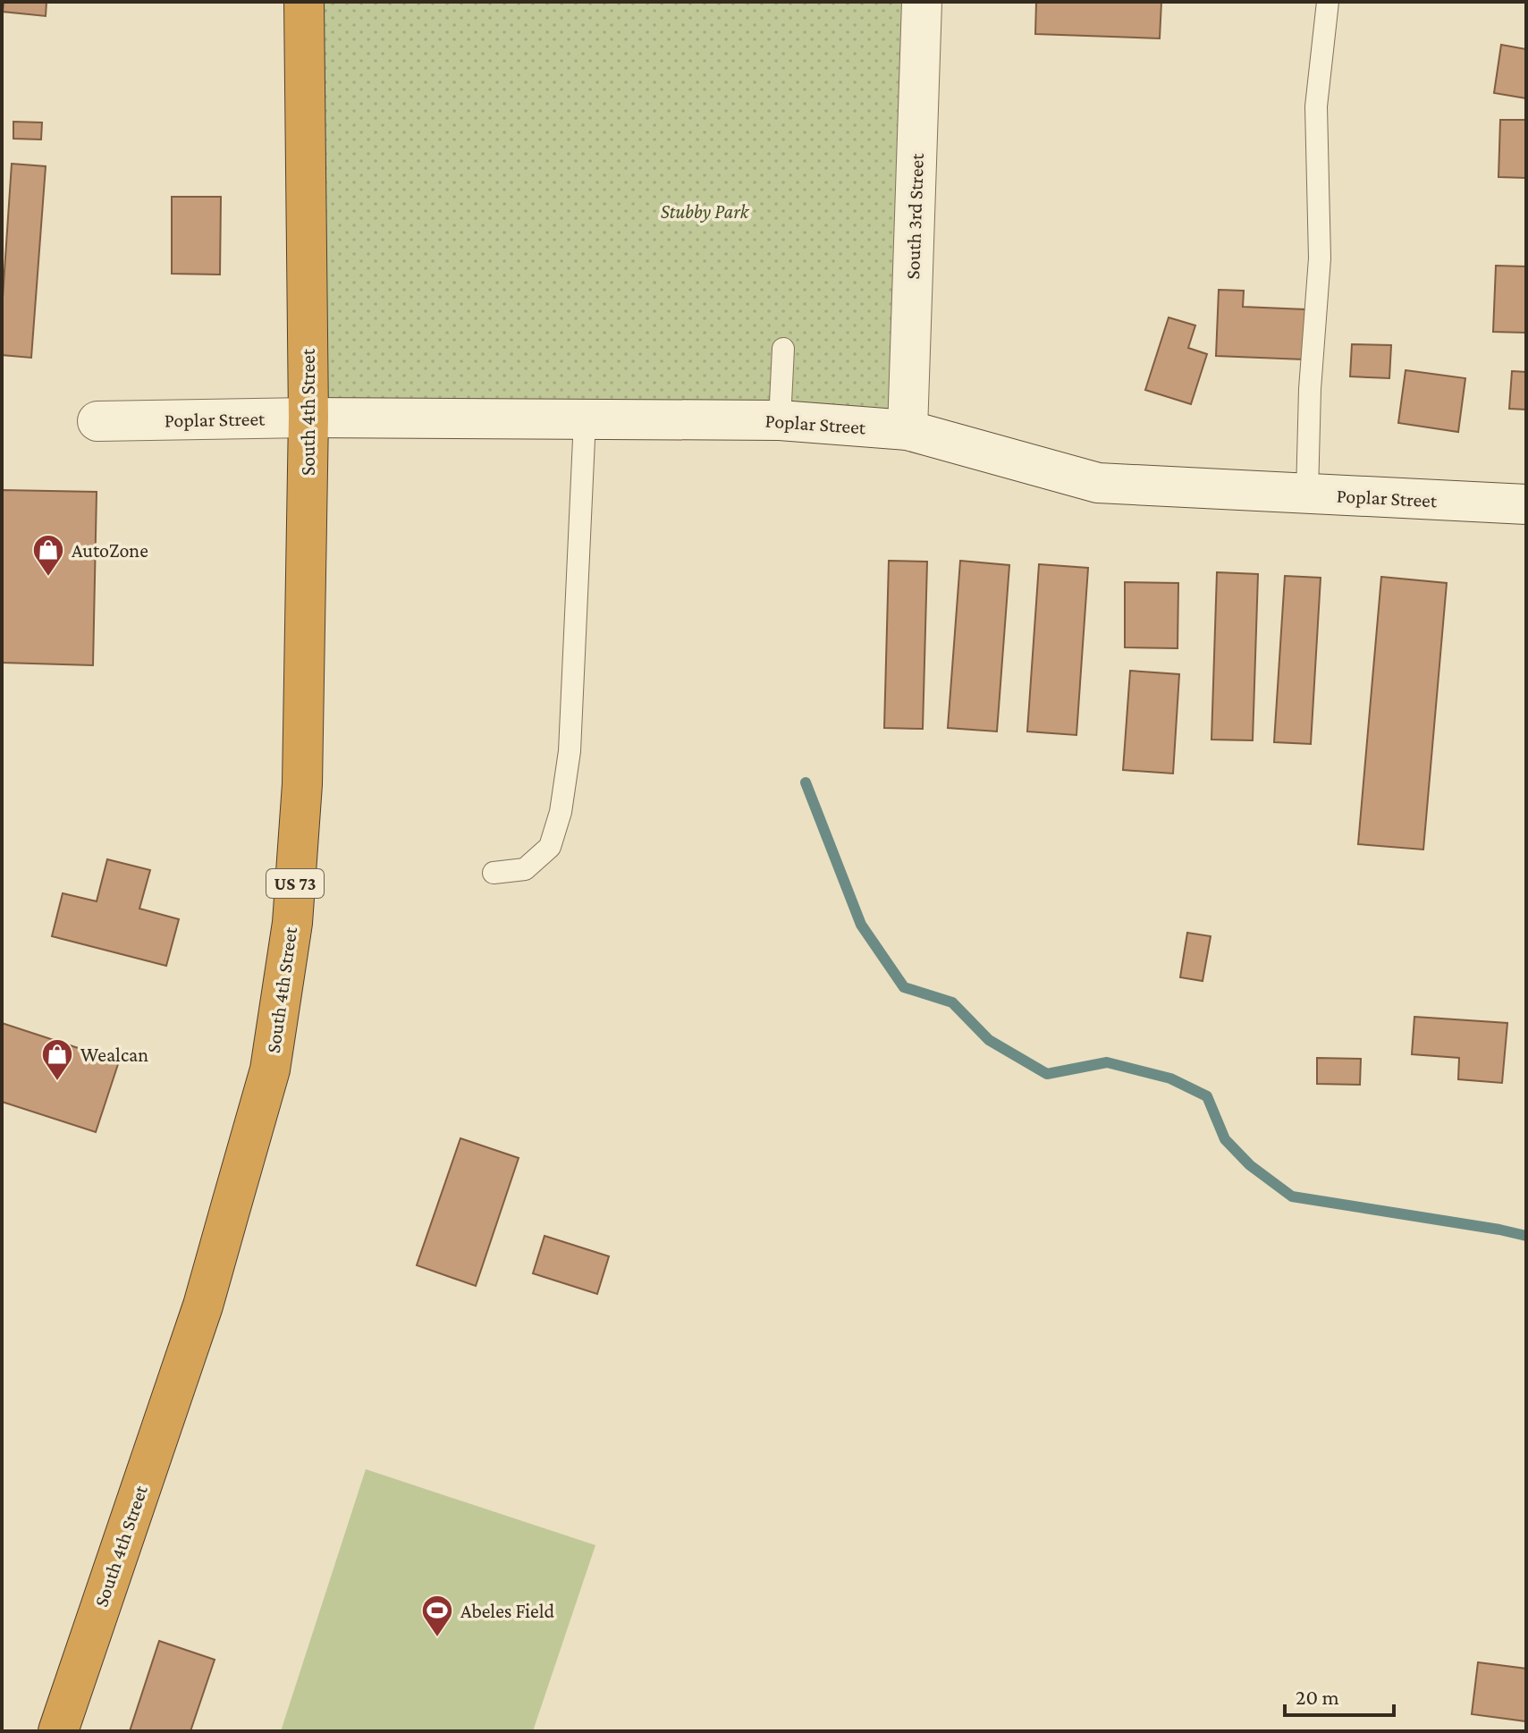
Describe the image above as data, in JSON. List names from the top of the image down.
{
  "streets": {
    "highway": ["South 4th Street", "US 73"],
    "street": ["South 3rd Street", "Poplar Street"]
  },
  "crossings": [
    ["South 3rd Street", "Poplar Street"],
    ["South 4th Street", "Poplar Street"]
  ],
  "parks": ["Stubby Park"],
  "places": {
    "shop": ["AutoZone", "Wealcan"],
    "sports": ["Abeles Field"]
  },
  "scale_bar": "20 m"
}
